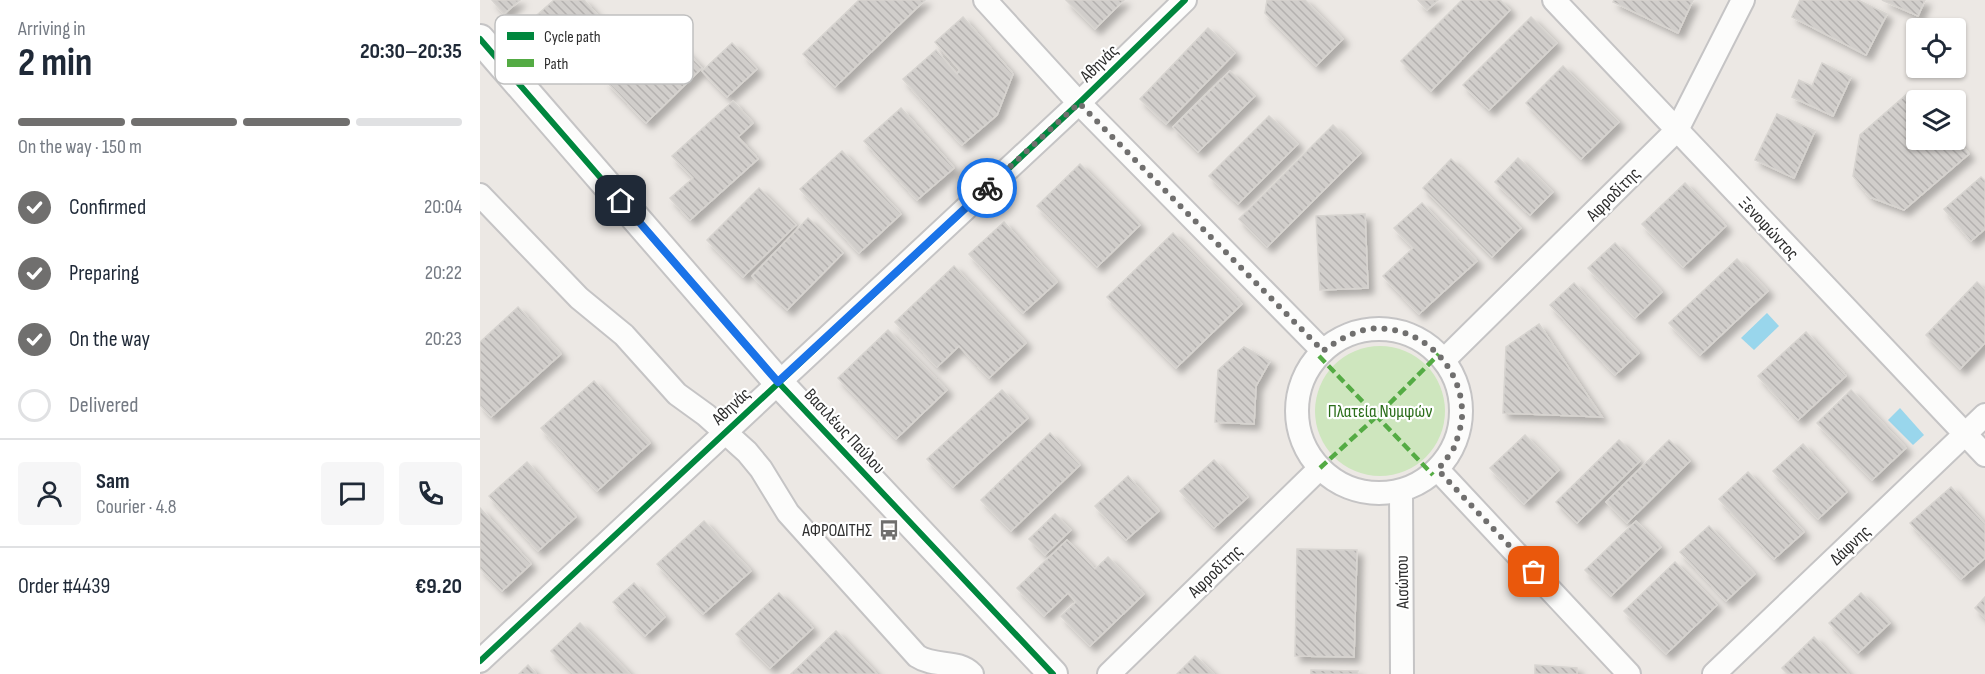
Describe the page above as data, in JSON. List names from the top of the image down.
{
  "streets": {
    "street": [
      "Αθηνάς",
      "Αφροδίτης",
      "Ξενοφώντος",
      "Βασιλέως Παύλου",
      "Δάφνης",
      "Αισώπου"
    ]
  },
  "crossings": [
    ["Αθηνάς", "Βασιλέως Παύλου"],
    ["Αφροδίτης", "Ξενοφώντος"],
    ["Αφροδίτης", "Αισώπου"],
    ["Ξενοφώντος", "Δάφνης"]
  ],
  "parks": ["Πλατεία Νυμφών"],
  "places": {
    "bus stop": ["ΑΦΡΟΔΙΤΗΣ"]
  },
  "legend": ["Cycle path", "Path"],
  "page": {
    "heading": ["2 min", "Arriving in", "20:30–20:35"],
    "panel": [
      "Sam",
      "Courier · 4.8",
      "Order #4439",
      "€9.20"
    ],
    "bar": "On the way · 150 m",
    "list": [
      ["Confirmed", "20:04"],
      ["Preparing", "20:22"],
      ["On the way", "20:23"],
      "Delivered"
    ]
  }
}
